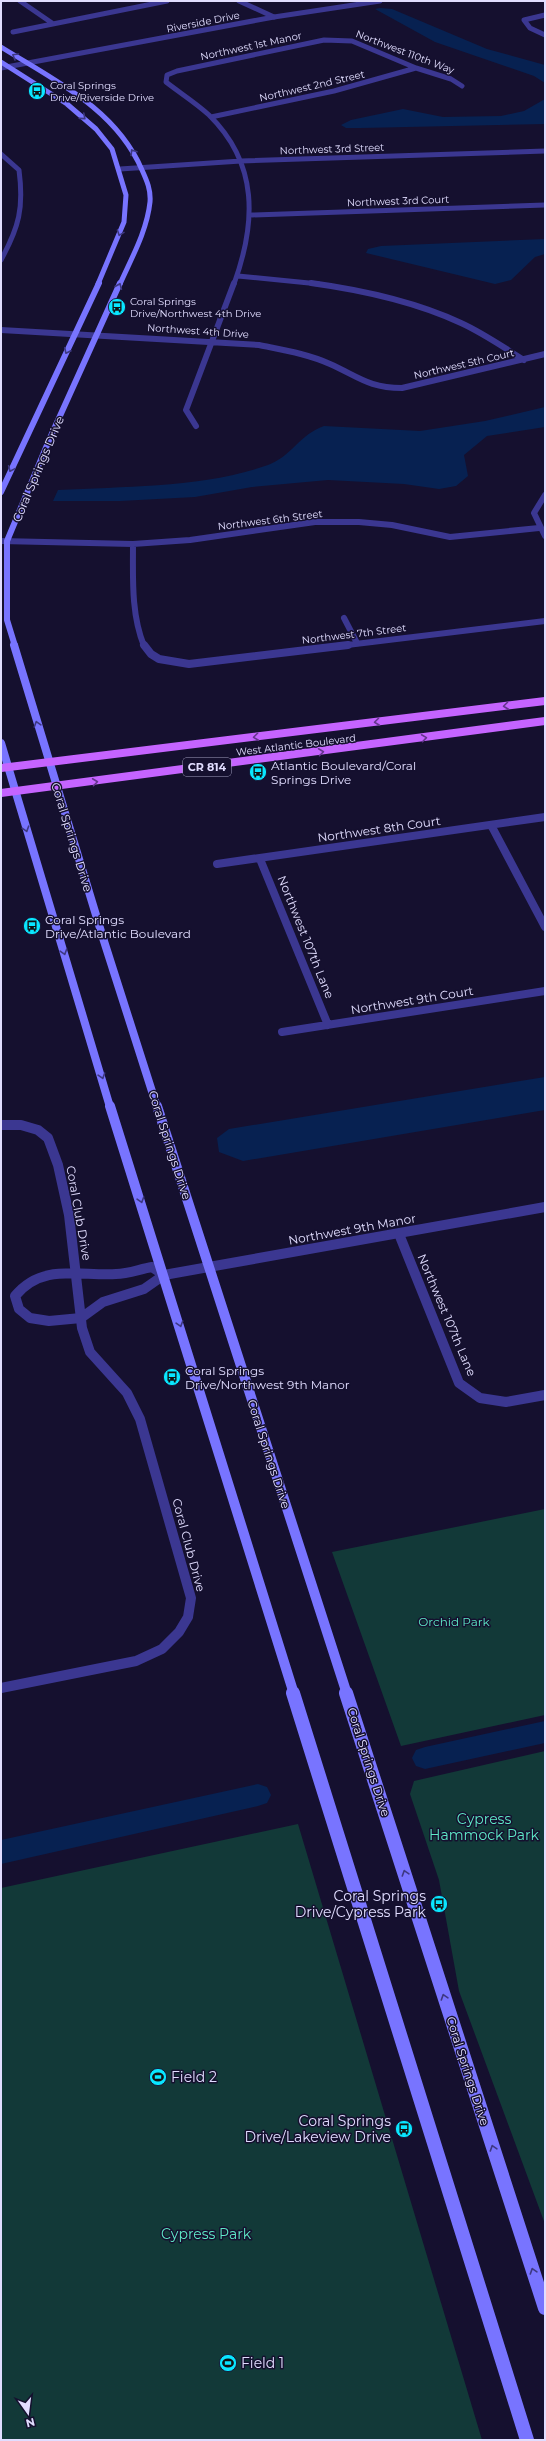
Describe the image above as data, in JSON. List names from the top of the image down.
{
  "streets": {
    "main road": ["Coral Springs Drive", "West Atlantic Boulevard", "CR 814"],
    "street": [
      "Riverside Drive",
      "Northwest 1st Manor",
      "Northwest 110th Way",
      "Northwest 2nd Street",
      "Northwest 3rd Street",
      "Northwest 3rd Court",
      "Northwest 4th Drive",
      "Northwest 5th Court",
      "Northwest 6th Street",
      "Northwest 7th Street",
      "Northwest 8th Court",
      "Northwest 107th Lane",
      "Northwest 9th Court",
      "Coral Club Drive",
      "Northwest 9th Manor"
    ]
  },
  "crossings": [
    ["Riverside Drive", "Coral Springs Drive"],
    ["Northwest 1st Manor", "Northwest 110th Way"],
    ["Northwest 1st Manor", "Northwest 2nd Street"],
    ["Northwest 110th Way", "Northwest 2nd Street"],
    ["Northwest 3rd Street", "Coral Springs Drive"],
    ["Northwest 4th Drive", "Northwest 5th Court"],
    ["Northwest 4th Drive", "Coral Springs Drive"],
    ["Coral Springs Drive", "Northwest 6th Street"],
    ["Coral Springs Drive", "West Atlantic Boulevard"],
    ["Coral Springs Drive", "Northwest 9th Manor"],
    ["Northwest 6th Street", "Northwest 7th Street"],
    ["Northwest 8th Court", "Northwest 107th Lane"],
    ["Northwest 107th Lane", "Northwest 9th Court"],
    ["Northwest 107th Lane", "Northwest 9th Manor"],
    ["Coral Club Drive", "Northwest 9th Manor"]
  ],
  "parks": ["Orchid Park", "Cypress Hammock Park", "Cypress Park"],
  "places": {
    "bus stop": [
      "Coral Springs Drive/Riverside Drive",
      "Coral Springs Drive/Northwest 4th Drive",
      "Atlantic Boulevard/Coral Springs Drive",
      "Coral Springs Drive/Atlantic Boulevard",
      "Coral Springs Drive/Northwest 9th Manor",
      "Coral Springs Drive/Cypress Park",
      "Coral Springs Drive/Lakeview Drive"
    ],
    "sports": ["Field 2", "Field 1"]
  },
  "north": "bottom"
}
